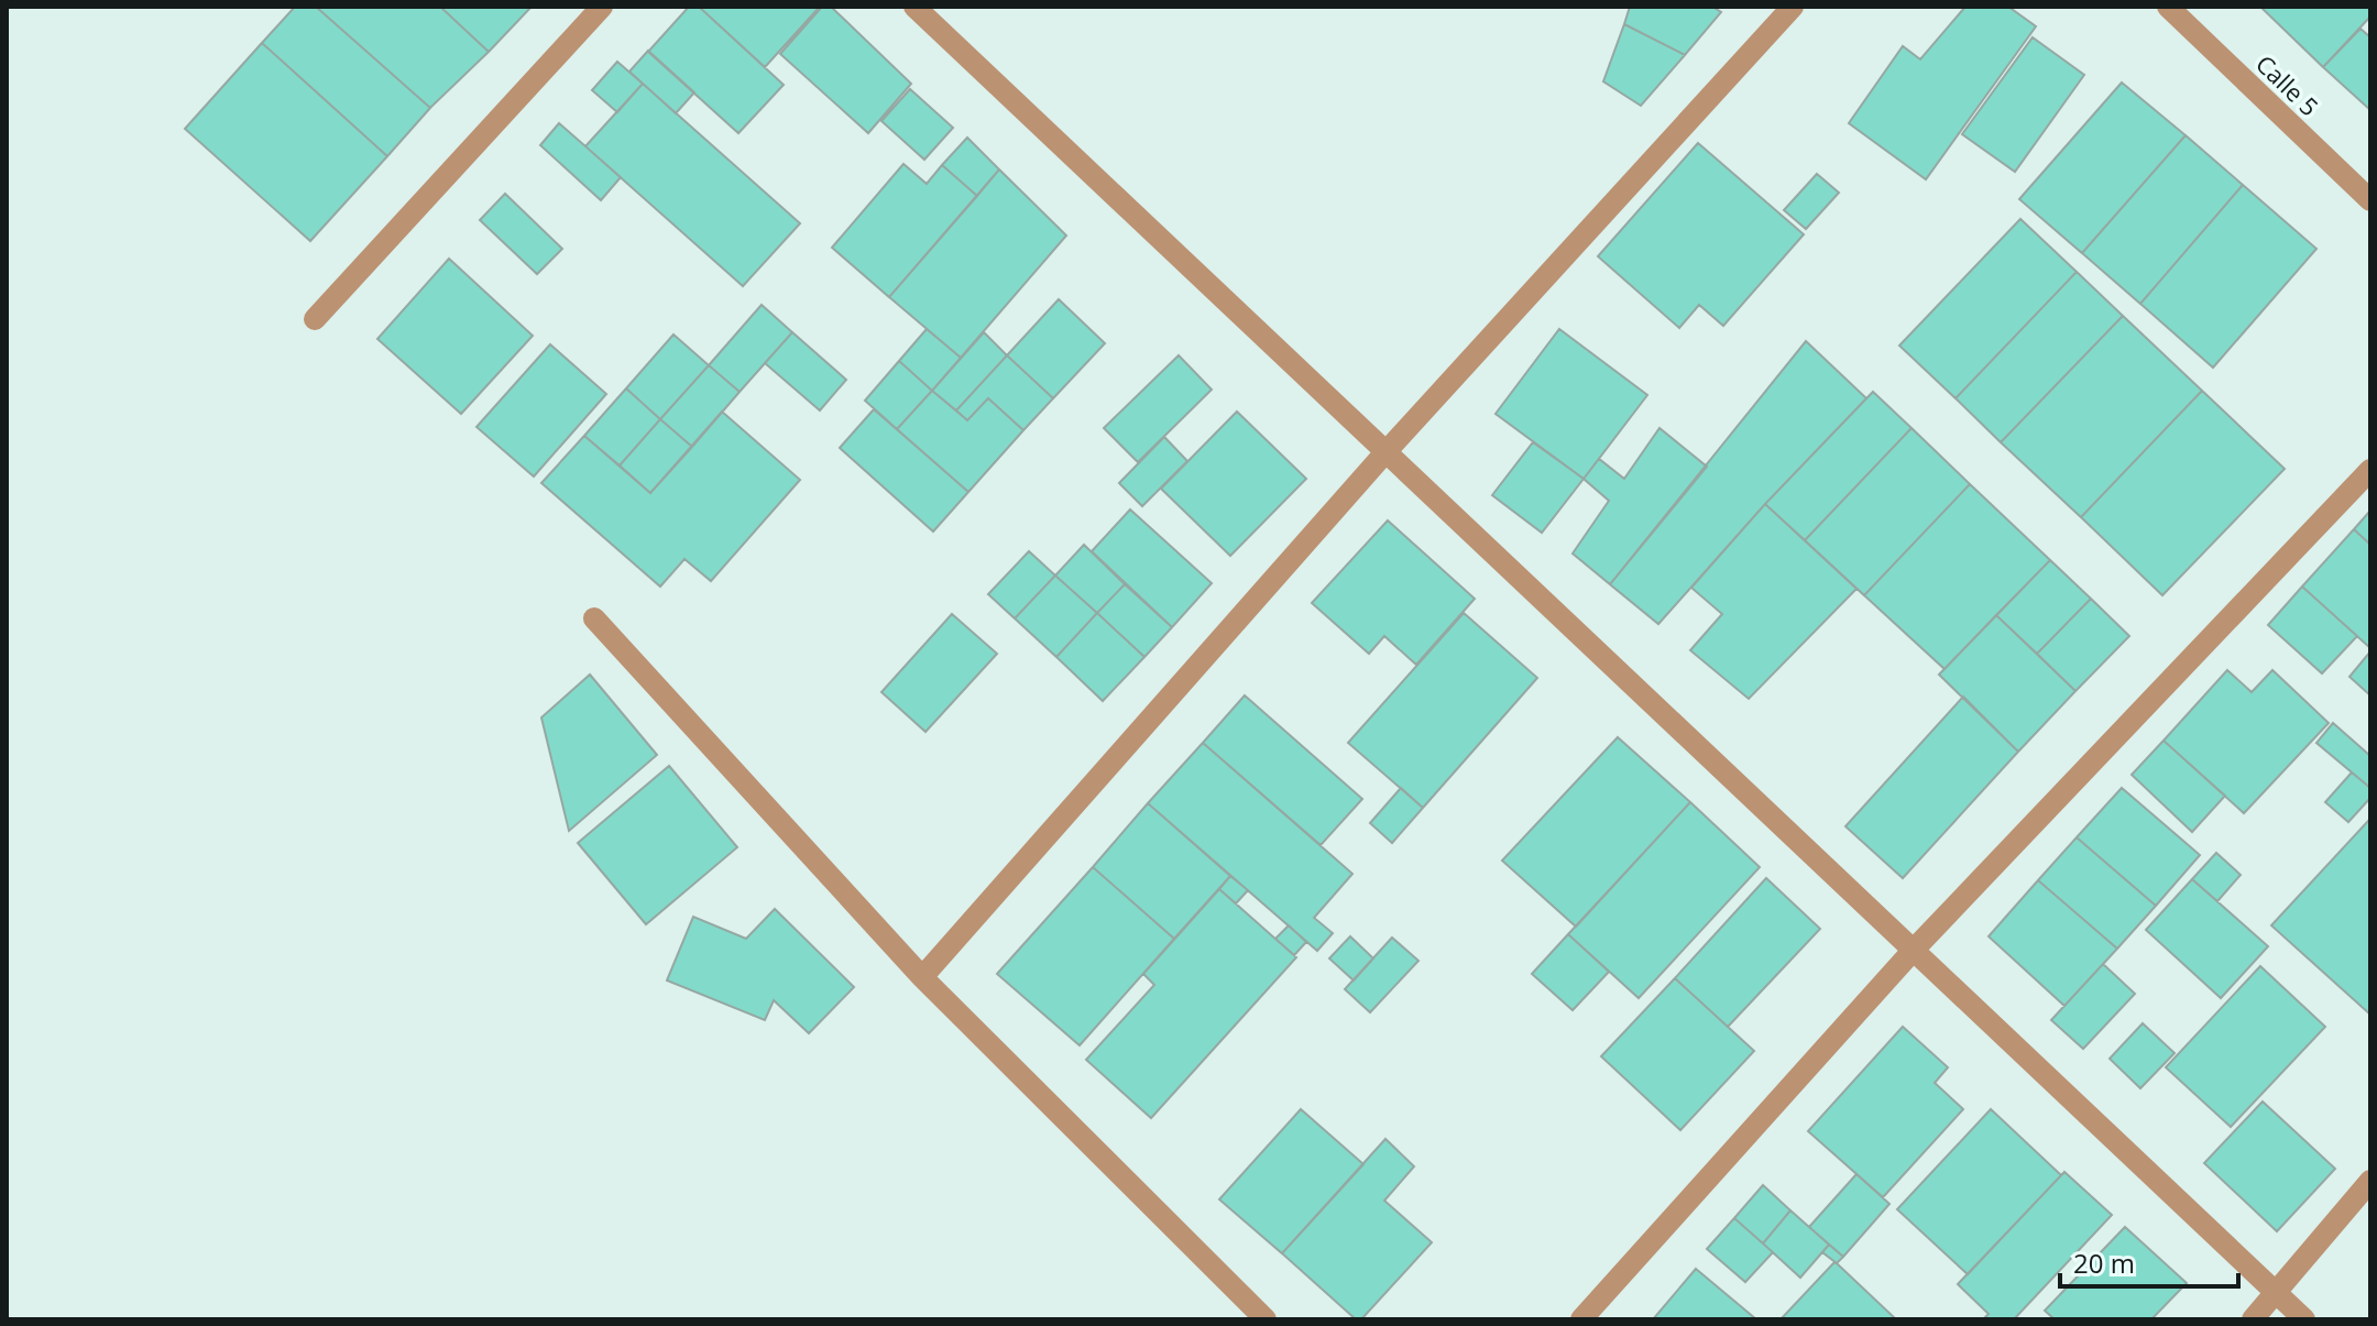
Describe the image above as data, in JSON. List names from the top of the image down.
{
  "streets": {
    "street": ["Calle 5"]
  },
  "scale_bar": "20 m"
}
